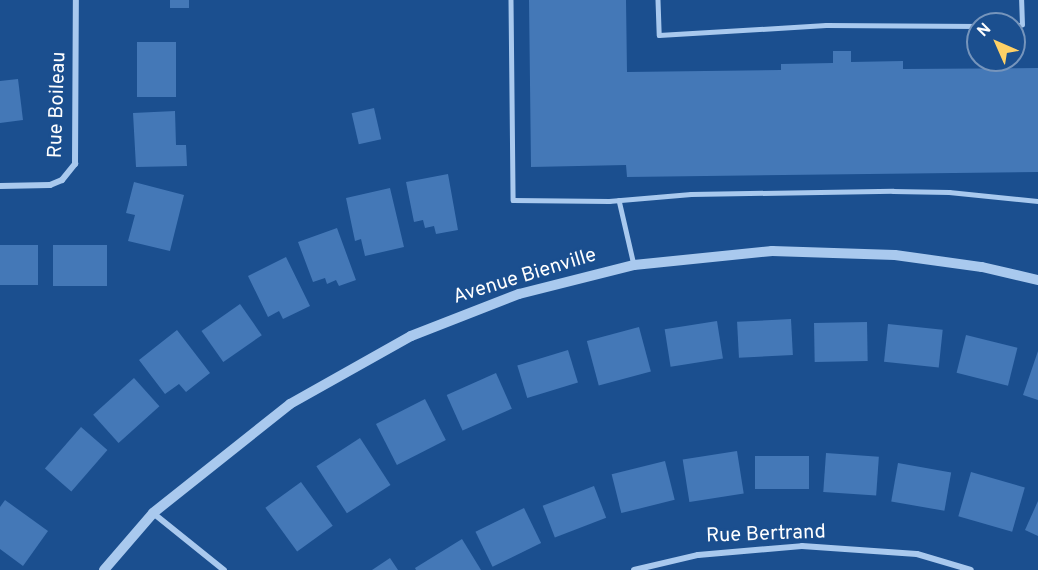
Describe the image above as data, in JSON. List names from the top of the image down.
{
  "streets": {
    "street": ["Rue Boileau", "Avenue Bienville", "Rue Bertrand"]
  },
  "north": "top left"
}
